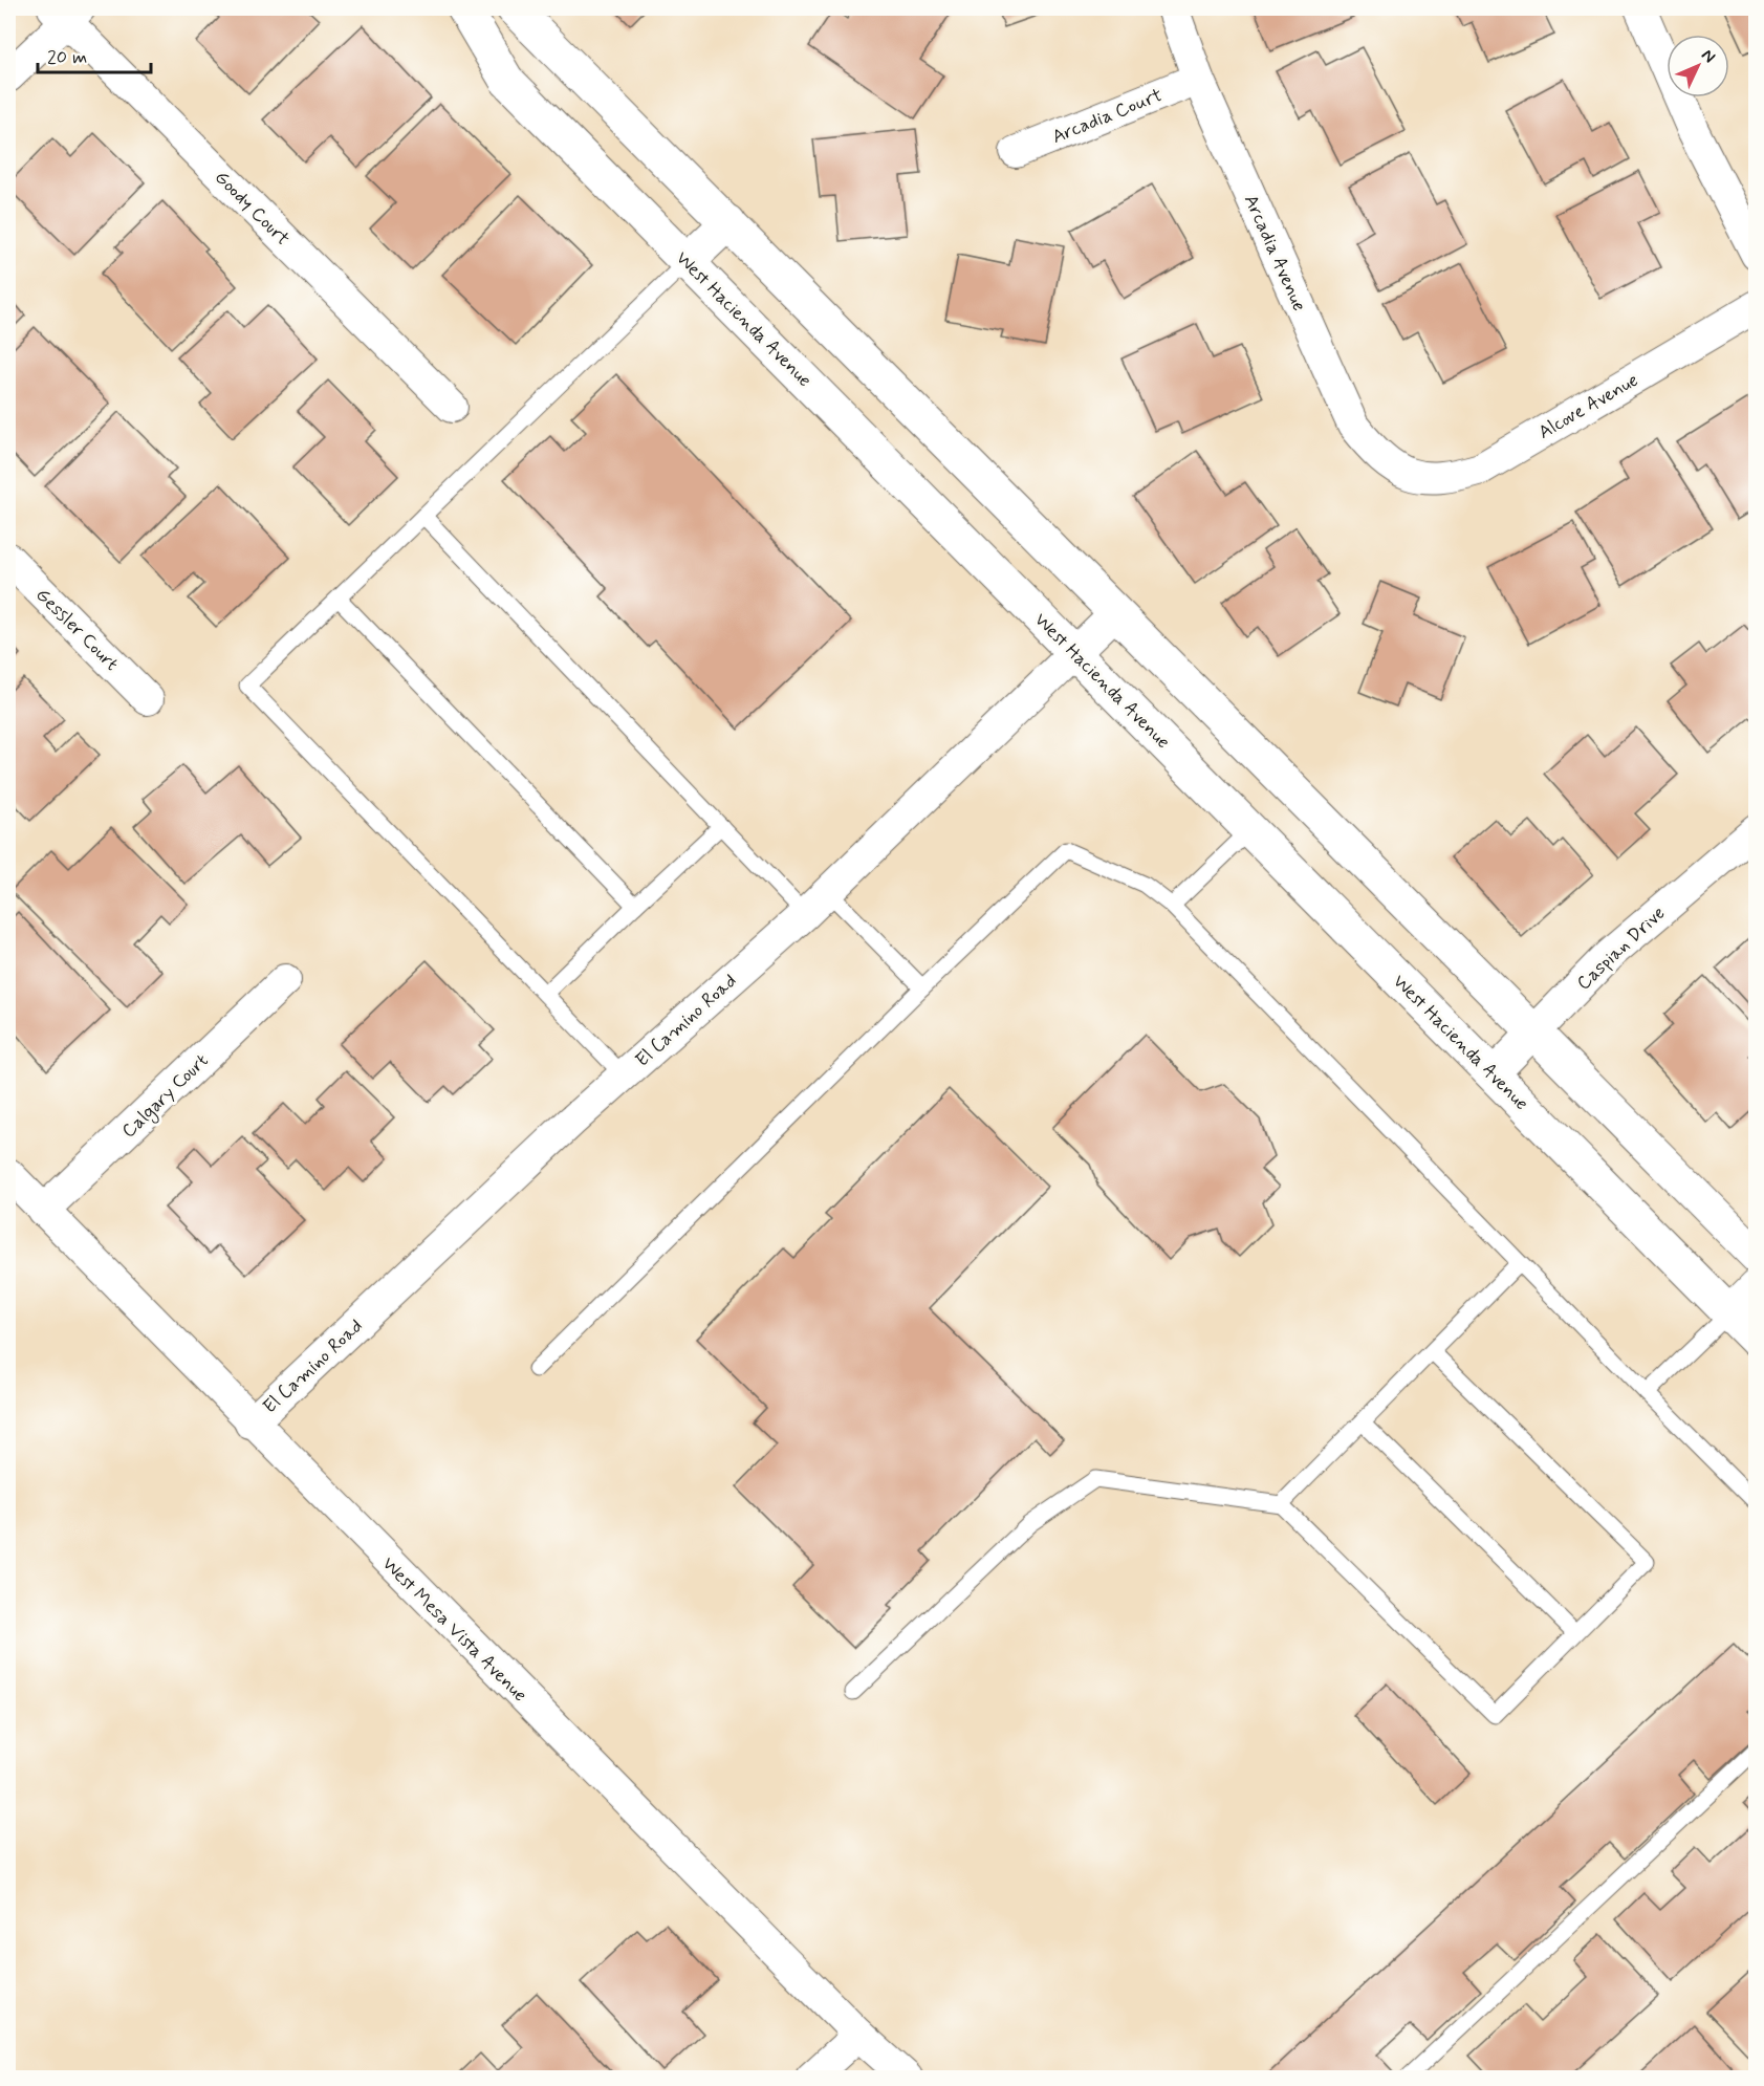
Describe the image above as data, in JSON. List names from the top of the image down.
{
  "streets": {
    "main road": ["West Hacienda Avenue"],
    "street": [
      "Arcadia Court",
      "Goody Court",
      "Arcadia Avenue",
      "Alcove Avenue",
      "Gessler Court",
      "Caspian Drive",
      "El Camino Road",
      "Calgary Court",
      "West Mesa Vista Avenue"
    ]
  },
  "crossings": [
    ["Arcadia Court", "Arcadia Avenue"],
    ["Arcadia Avenue", "Alcove Avenue"],
    ["West Hacienda Avenue", "Caspian Drive"],
    ["West Hacienda Avenue", "El Camino Road"],
    ["El Camino Road", "West Mesa Vista Avenue"],
    ["Calgary Court", "West Mesa Vista Avenue"]
  ],
  "scale_bar": "20 m",
  "north": "top right"
}
